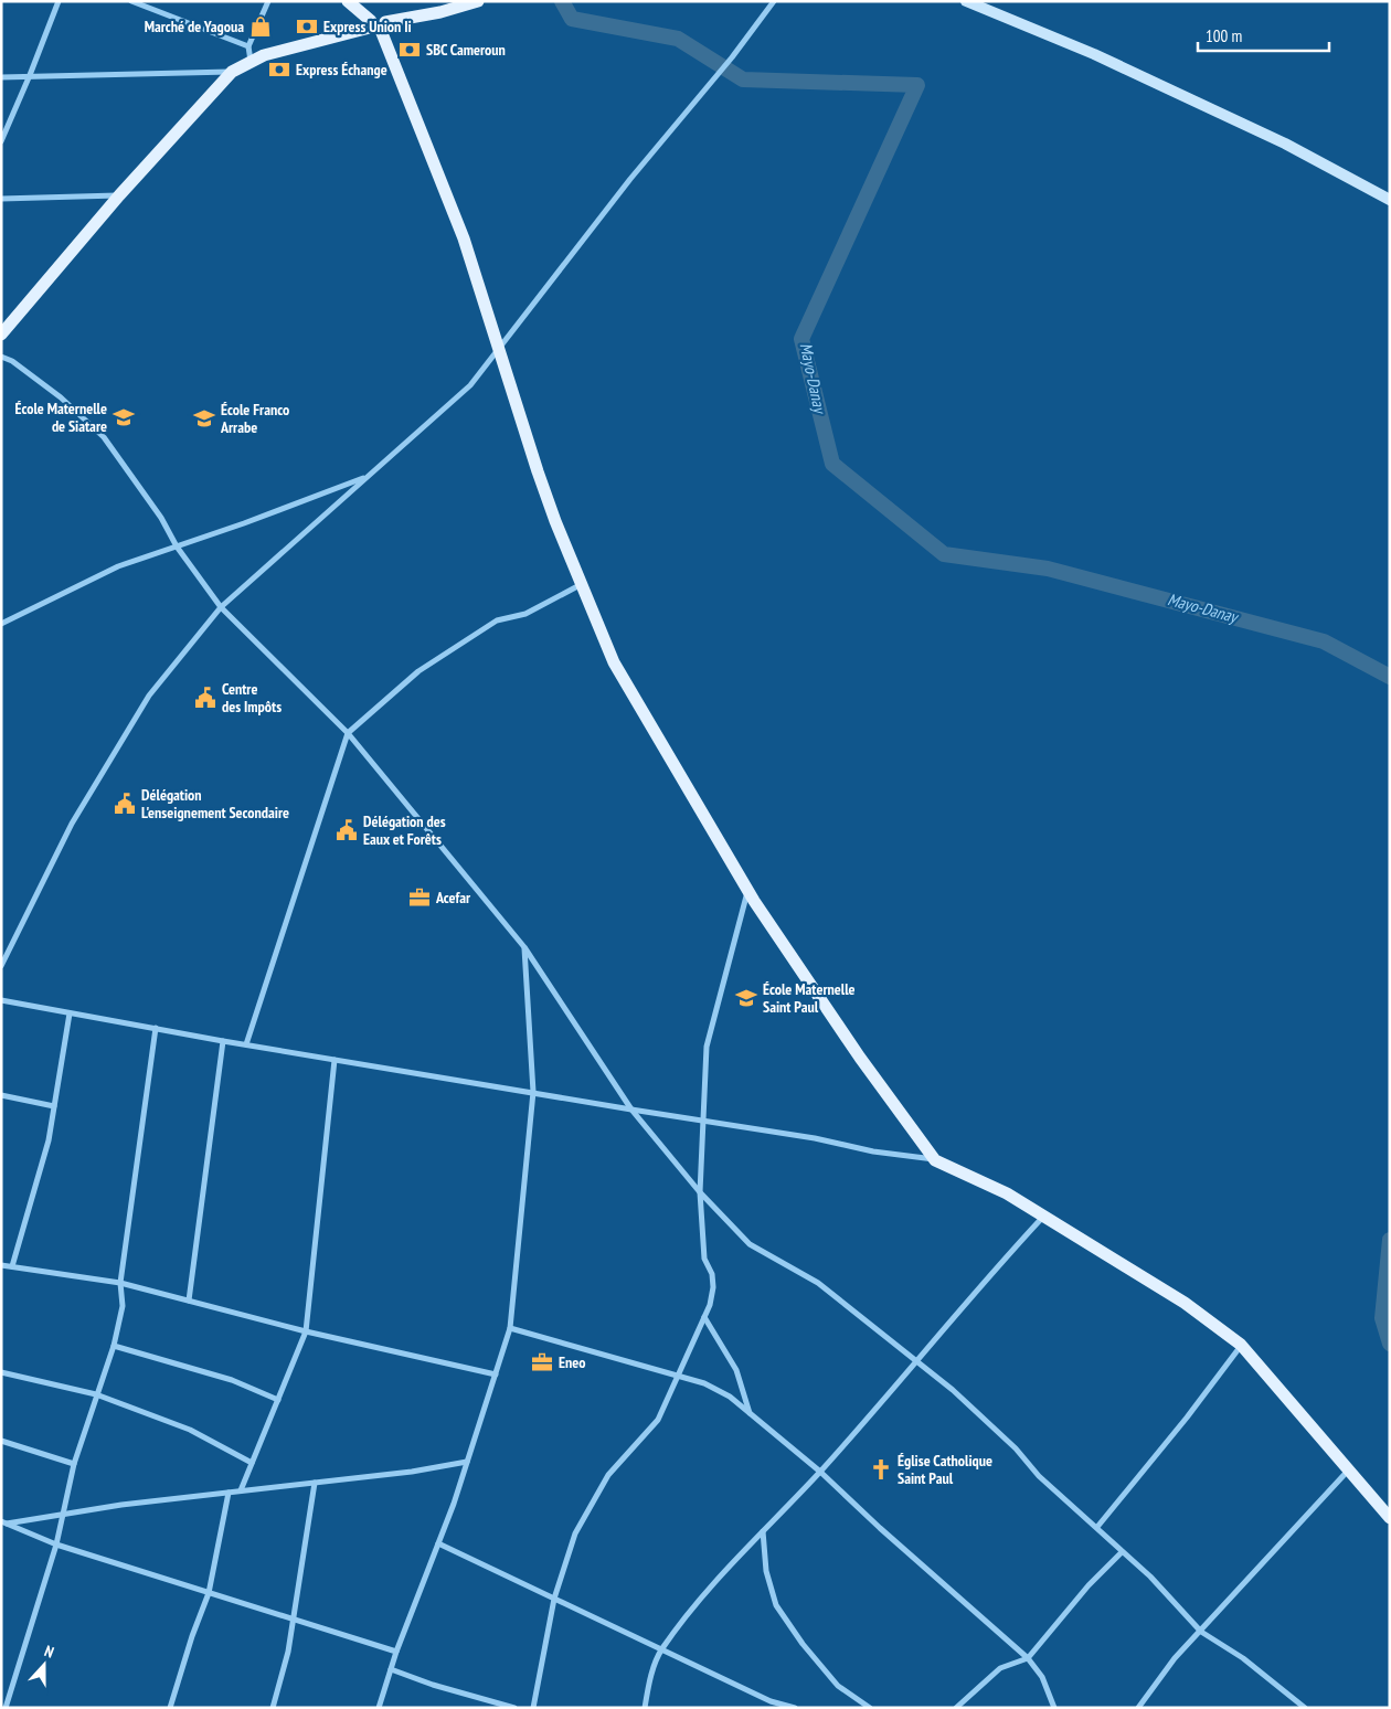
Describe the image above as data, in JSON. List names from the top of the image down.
{
  "water": ["Mayo-Danay"],
  "places": {
    "shop": ["Marché de Yagoua"],
    "bank": ["Express Union Ii", "SBC Cameroun", "Express Échange"],
    "school or university": ["École Maternelle de Siatare", "École Franco Arrabe", "École Maternelle Saint Paul"],
    "public building": ["Centre des Impôts", "Délégation L'enseignement Secondaire", "Délégation des Eaux et Forêts"],
    "office": ["Acefar", "Eneo"],
    "church": ["Église Catholique Saint Paul"]
  },
  "scale_bar": "100 m",
  "north": "top"
}
